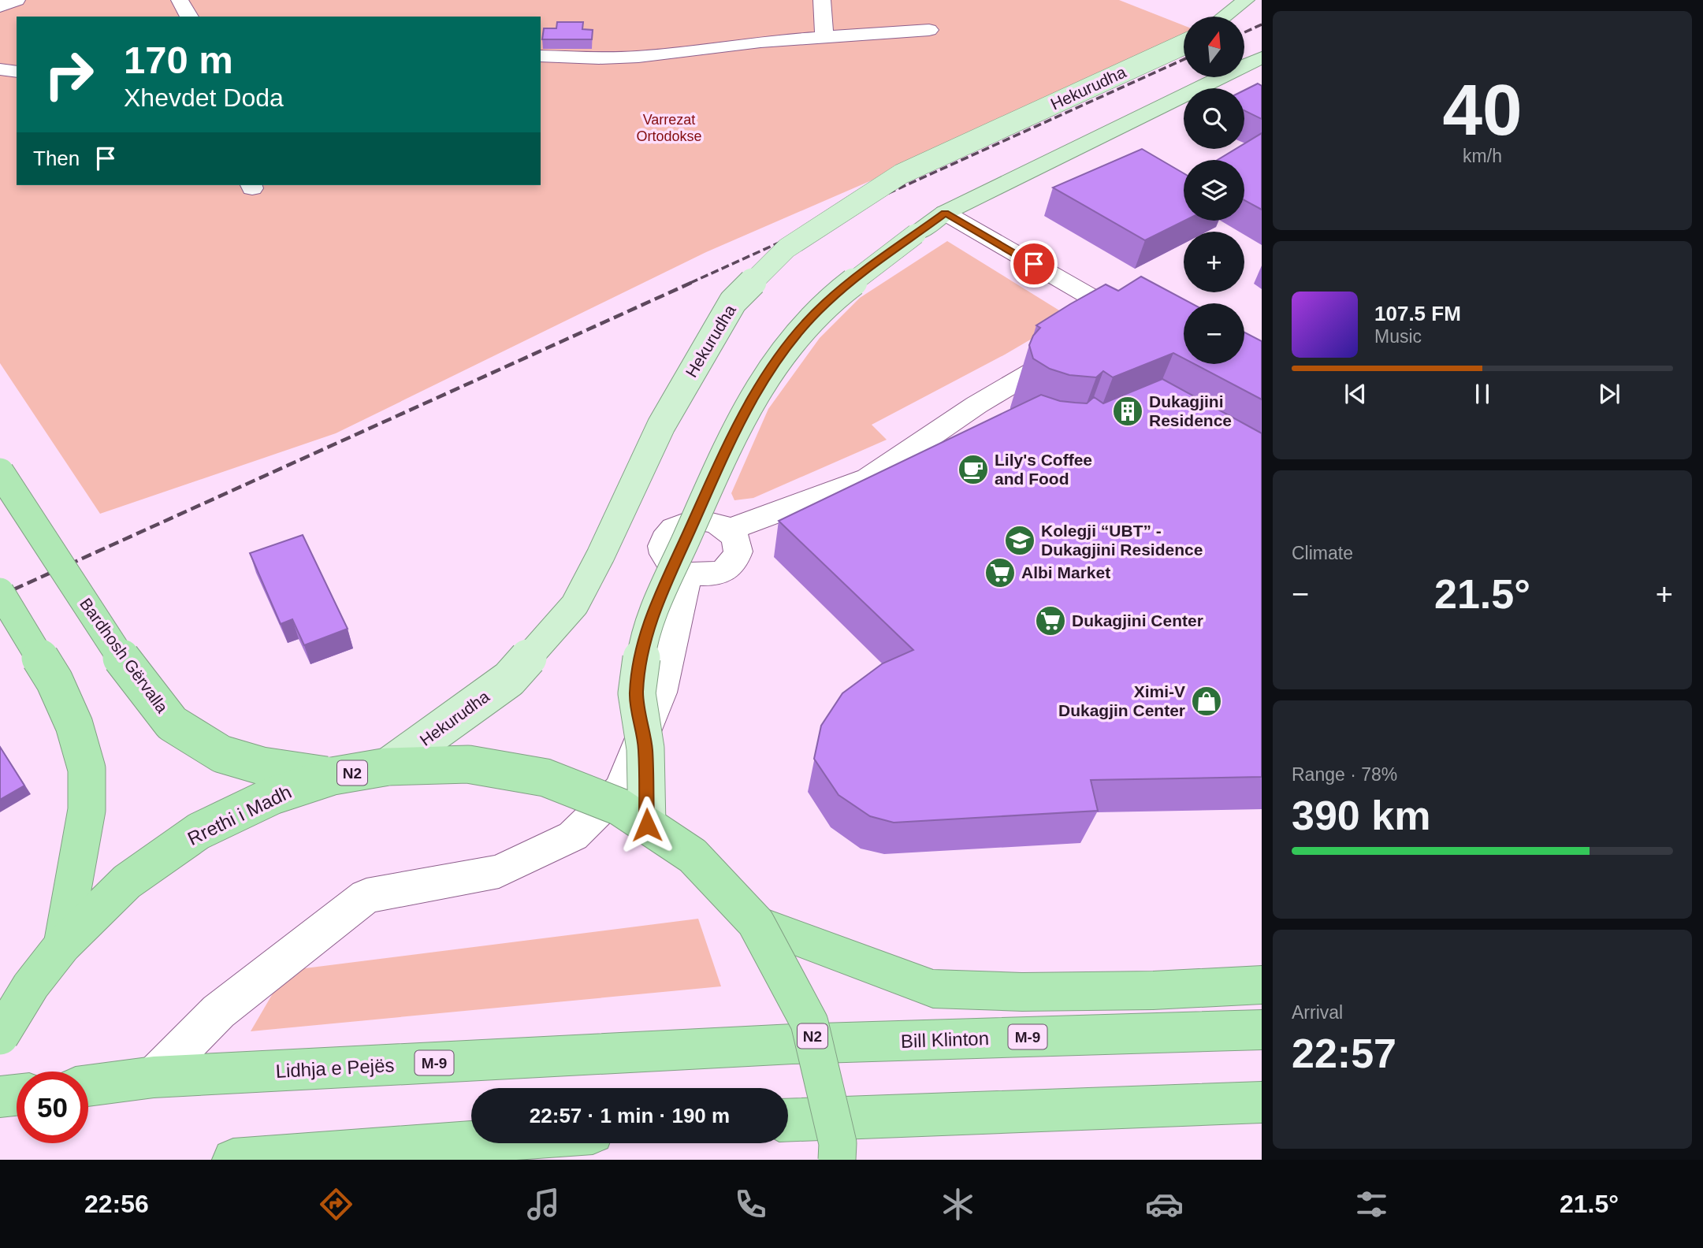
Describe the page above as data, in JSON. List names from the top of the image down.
{
  "streets": {
    "highway": [
      "Bardhosh Gërvalla",
      "N2",
      "Rrethi i Madh",
      "M-9",
      "Bill Klinton",
      "Lidhja e Pejës"
    ],
    "main road": ["Hekurudha"]
  },
  "crossings": [
    ["Hekurudha", "Rrethi i Madh"],
    ["Bardhosh Gërvalla", "Rrethi i Madh"],
    ["N2", "Rrethi i Madh"],
    ["Bill Klinton", "Lidhja e Pejës"]
  ],
  "parks": ["Varrezat Ortodokse"],
  "places": {
    "building": ["Dukagjini Residence"],
    "cafe": ["Lily's Coffee and Food"],
    "school or university": ["Kolegji “UBT” - Dukagjini Residence"],
    "supermarket": ["Albi Market", "Dukagjini Center"],
    "shop": ["Ximi-V Dukagjin Center"]
  },
  "north": "top",
  "page": {
    "tile": [
      ["40", "km/h"],
      "Climate",
      ["Range · 78%", "390 km"],
      ["Arrival", "22:57"]
    ],
    "map_buttons": ["+", "−"],
    "turn": ["170 m", "Xhevdet Doda"],
    "then": "Then",
    "song": ["107.5 FM", "Music"],
    "heat": ["−", "21.5°", "+"],
    "limit": "50",
    "trip": "22:57 · 1 min · 190 m",
    "tabs": ["22:56", "21.5°"]
  }
}
